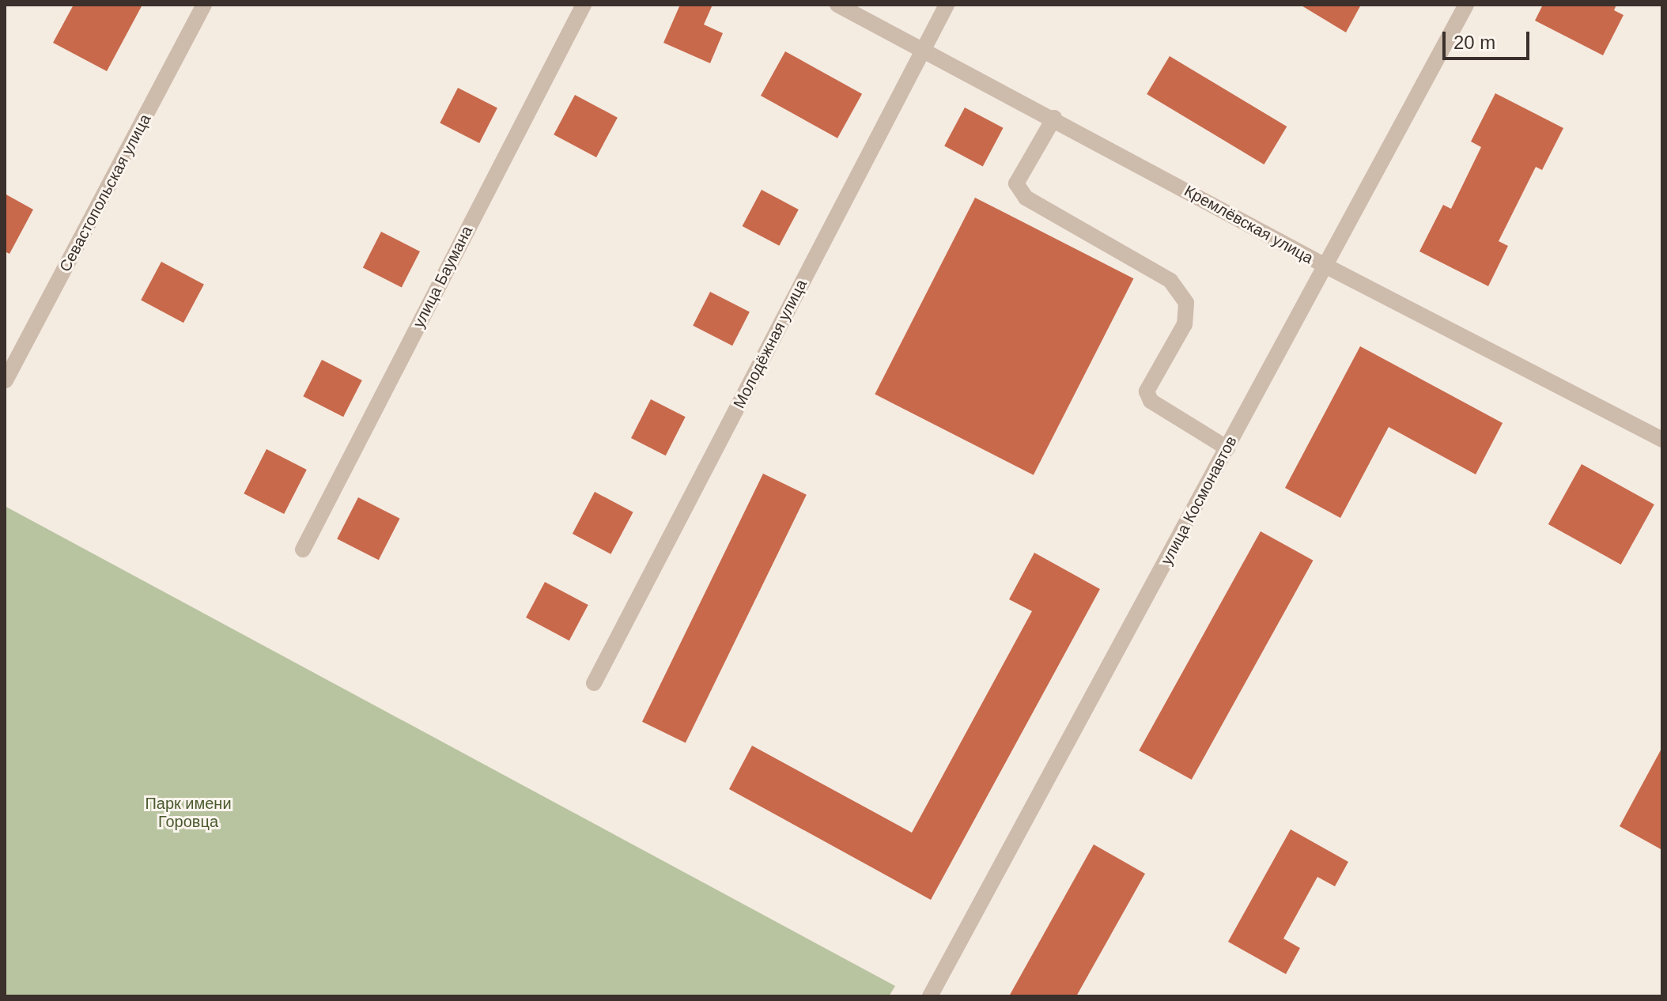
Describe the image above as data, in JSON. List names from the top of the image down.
{
  "streets": {
    "street": [
      "Севастопольская улица",
      "Кремлёвская улица",
      "улица Баумана",
      "Молодёжная улица",
      "улица Космонавтов"
    ]
  },
  "crossings": [
    ["Кремлёвская улица", "Молодёжная улица"],
    ["Кремлёвская улица", "улица Космонавтов"]
  ],
  "parks": ["Парк имени Горовца"],
  "scale_bar": "20 m"
}
